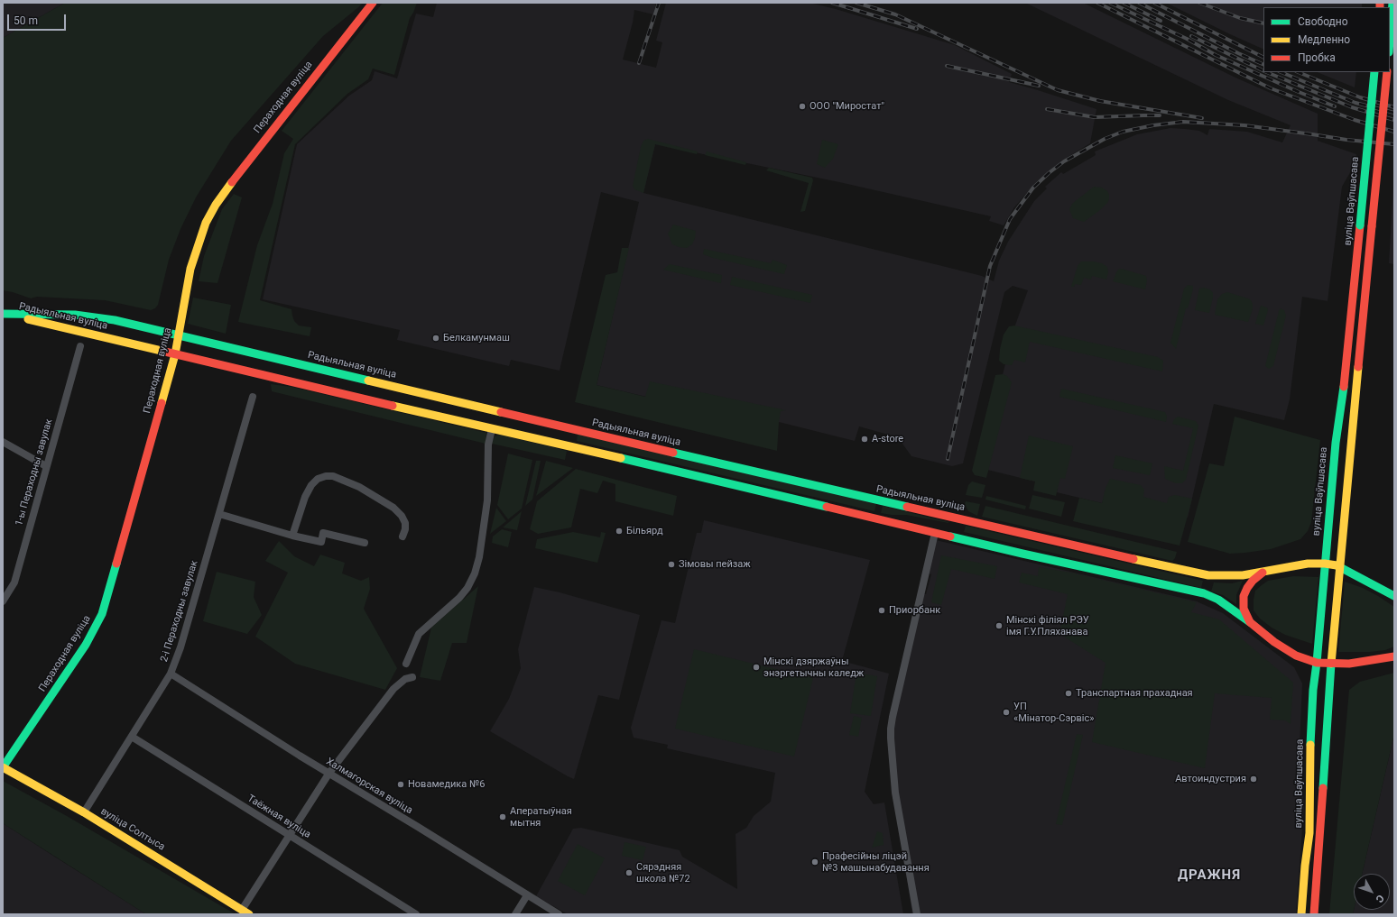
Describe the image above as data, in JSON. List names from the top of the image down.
{
  "streets": {
    "main road": [
      "Пераходная вуліца",
      "вуліца Ваўпшасава",
      "Радыяльная вуліца",
      "вуліца Солтыса"
    ],
    "street": [
      "1-ы Пераходны завулак",
      "2-і Пераходны завулак",
      "Халмагорская вуліца",
      "Таёжная вуліца"
    ]
  },
  "crossings": [
    ["Пераходная вуліца", "Радыяльная вуліца"],
    ["Пераходная вуліца", "вуліца Солтыса"],
    ["вуліца Ваўпшасава", "Радыяльная вуліца"],
    ["2-і Пераходны завулак", "Халмагорская вуліца"],
    ["2-і Пераходны завулак", "Таёжная вуліца"],
    ["2-і Пераходны завулак", "вуліца Солтыса"]
  ],
  "districts": ["ДРАЖНЯ"],
  "places": [
    "ООО \"Миростат\"",
    "Белкамунмаш",
    "А-store",
    "Більярд",
    "Зімовы пейзаж",
    "Приорбанк",
    "Мінскі філіял РЭУ імя Г.У.Пляханава",
    "Мінскі дзяржаўны энэргетычны каледж",
    "Транспартная прахадная",
    "УП «Мінатор-Сэрвіс»",
    "Автоиндустрия",
    "Новамедика №6",
    "Аператыўная мытня",
    "Прафесійны ліцэй №3 машынабудавання",
    "Сярэдняя школа №72"
  ],
  "legend": ["Свободно", "Медленно", "Пробка"],
  "scale_bar": "50 m",
  "north": "bottom right"
}
